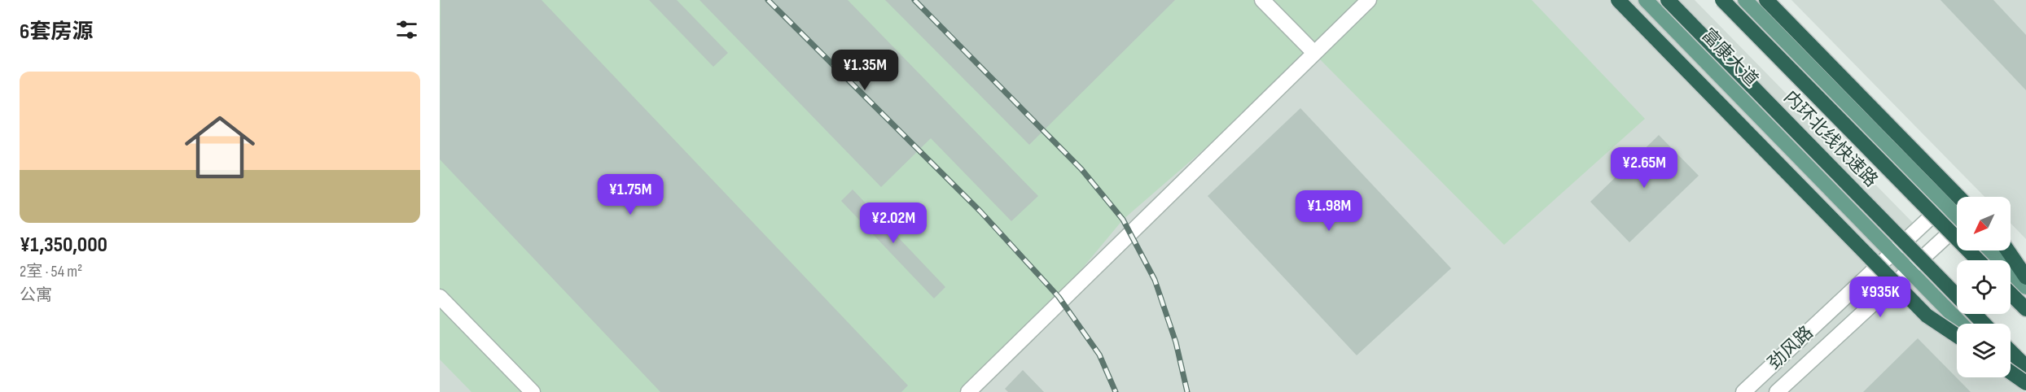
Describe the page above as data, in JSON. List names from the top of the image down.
{
  "streets": {
    "highway": ["内环北线快速路"],
    "main road": ["富康大道"],
    "street": ["劲风路"]
  },
  "crossings": [
    ["富康大道", "劲风路"]
  ],
  "north": "bottom left",
  "page": {
    "heading": "6套房源",
    "price": [
      "¥1.35M",
      "¥2.65M",
      "¥1.75M",
      "¥1.98M",
      "¥2.02M",
      "¥935K"
    ],
    "list": [
      {
        "name": "¥1,350,000",
        "note": "2室 · 54 m² · 公寓"
      }
    ]
  }
}
